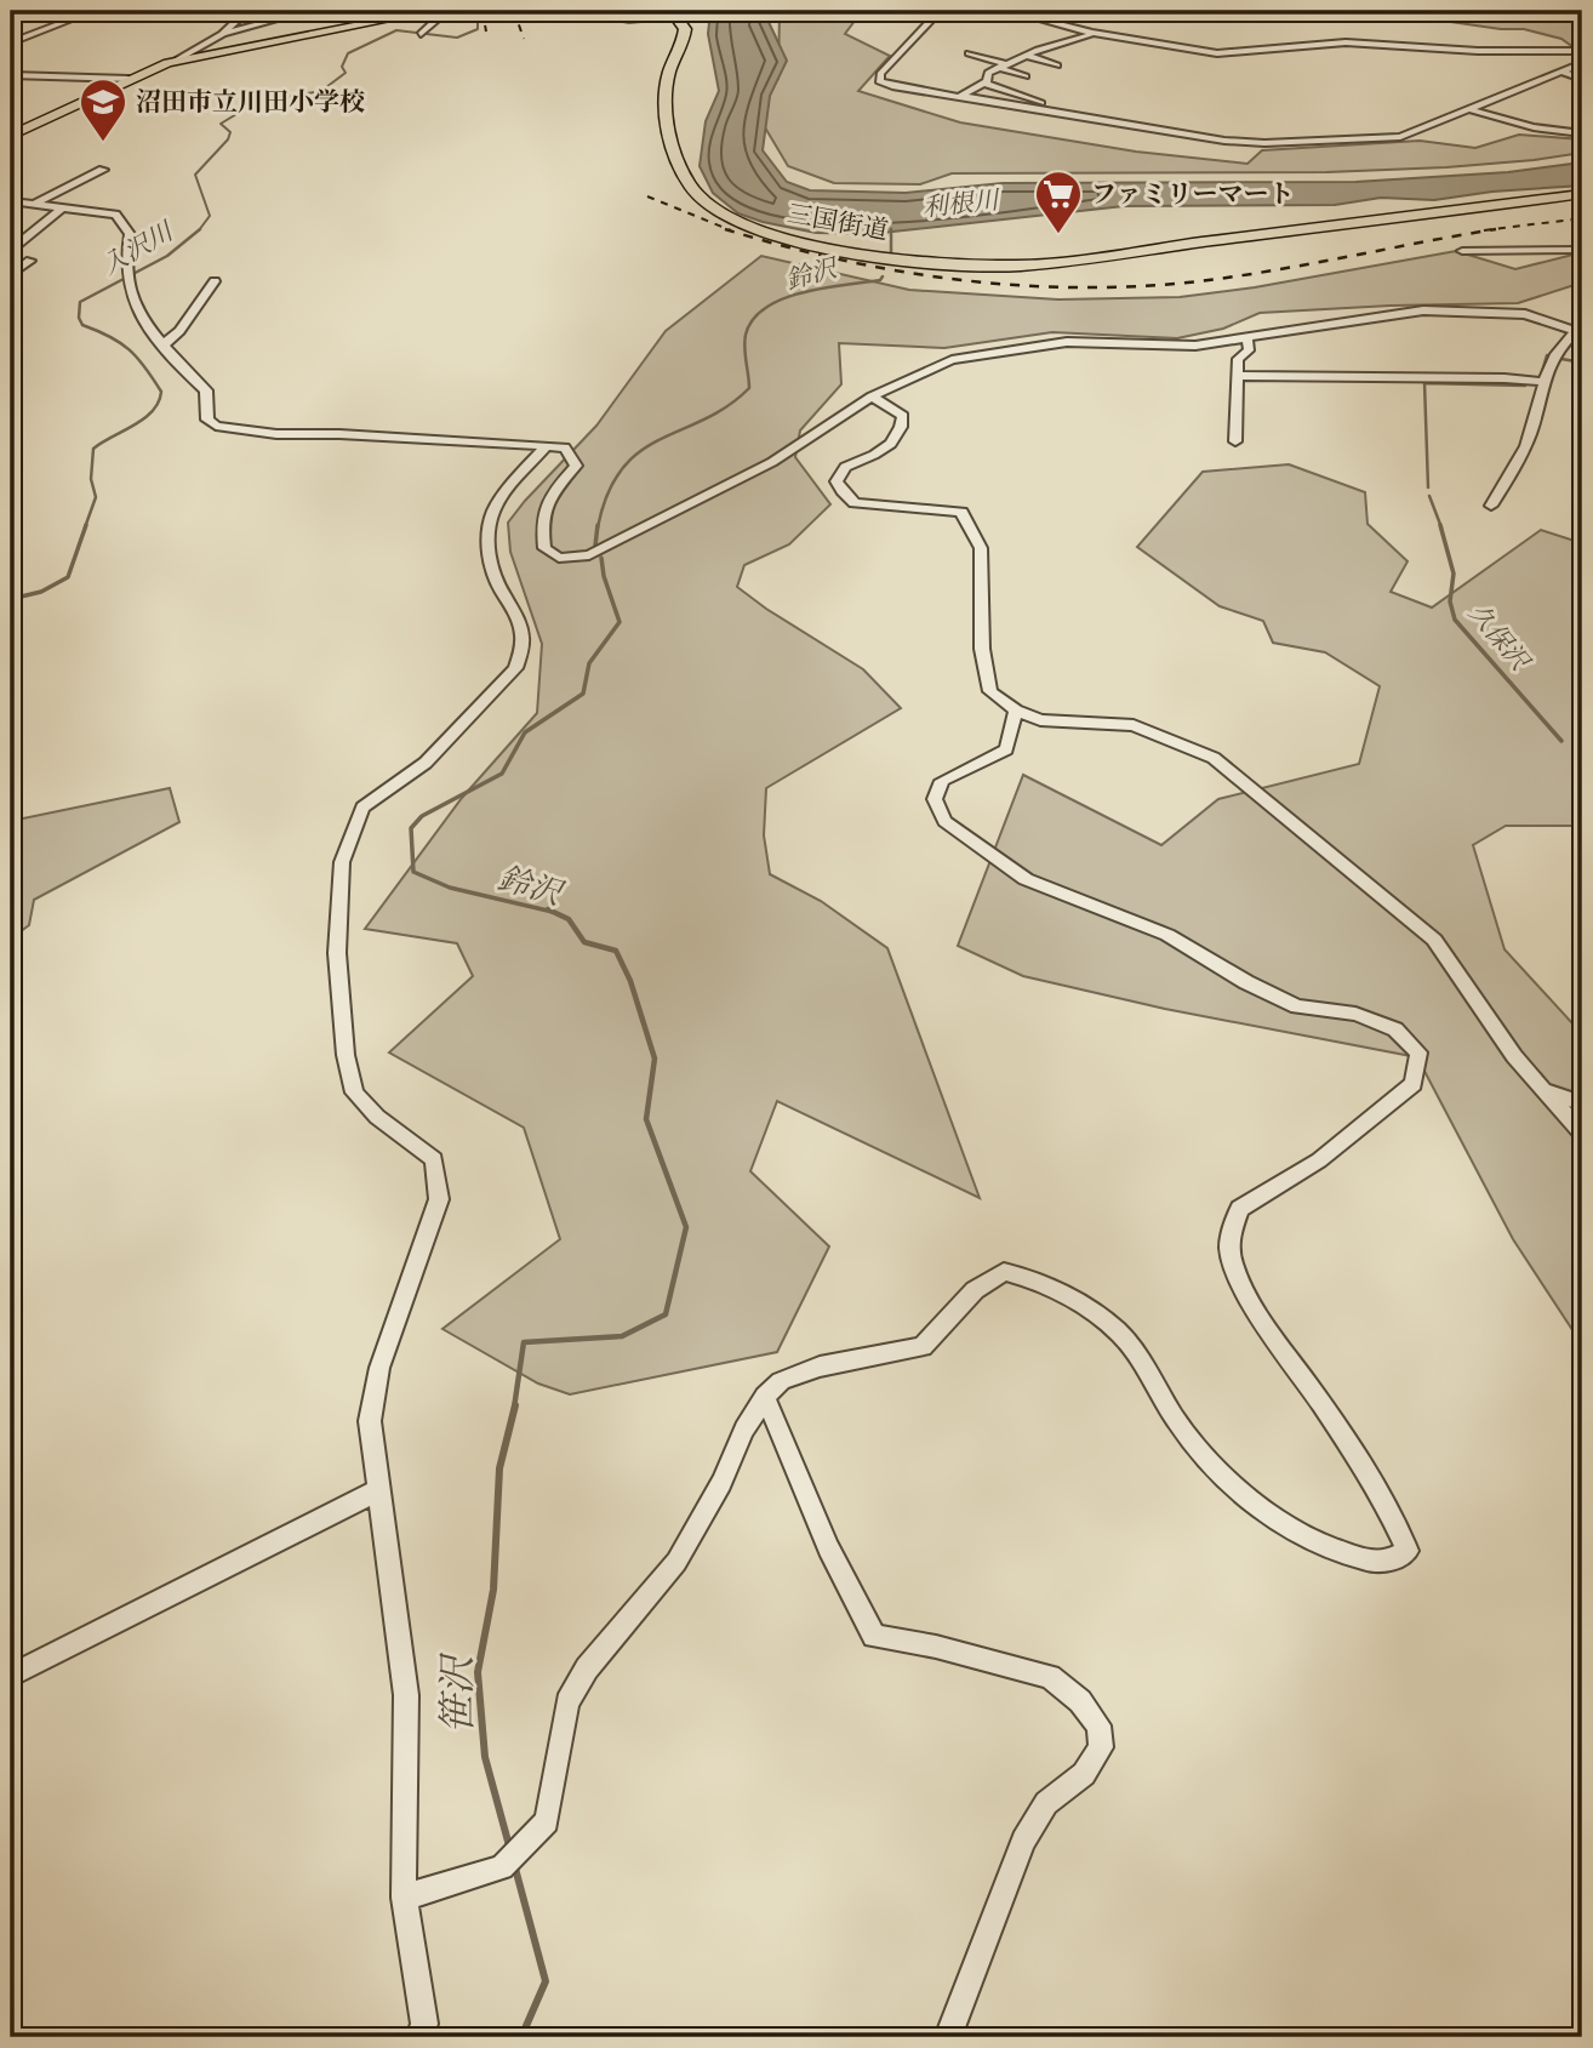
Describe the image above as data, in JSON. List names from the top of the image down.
{
  "streets": {
    "highway": ["三国街道"]
  },
  "water": [
    "利根川",
    "入沢川",
    "鈴沢",
    "久保沢",
    "笹沢"
  ],
  "places": {
    "school or university": ["沼田市立川田小学校"],
    "supermarket": ["ファミリーマート"]
  }
}
